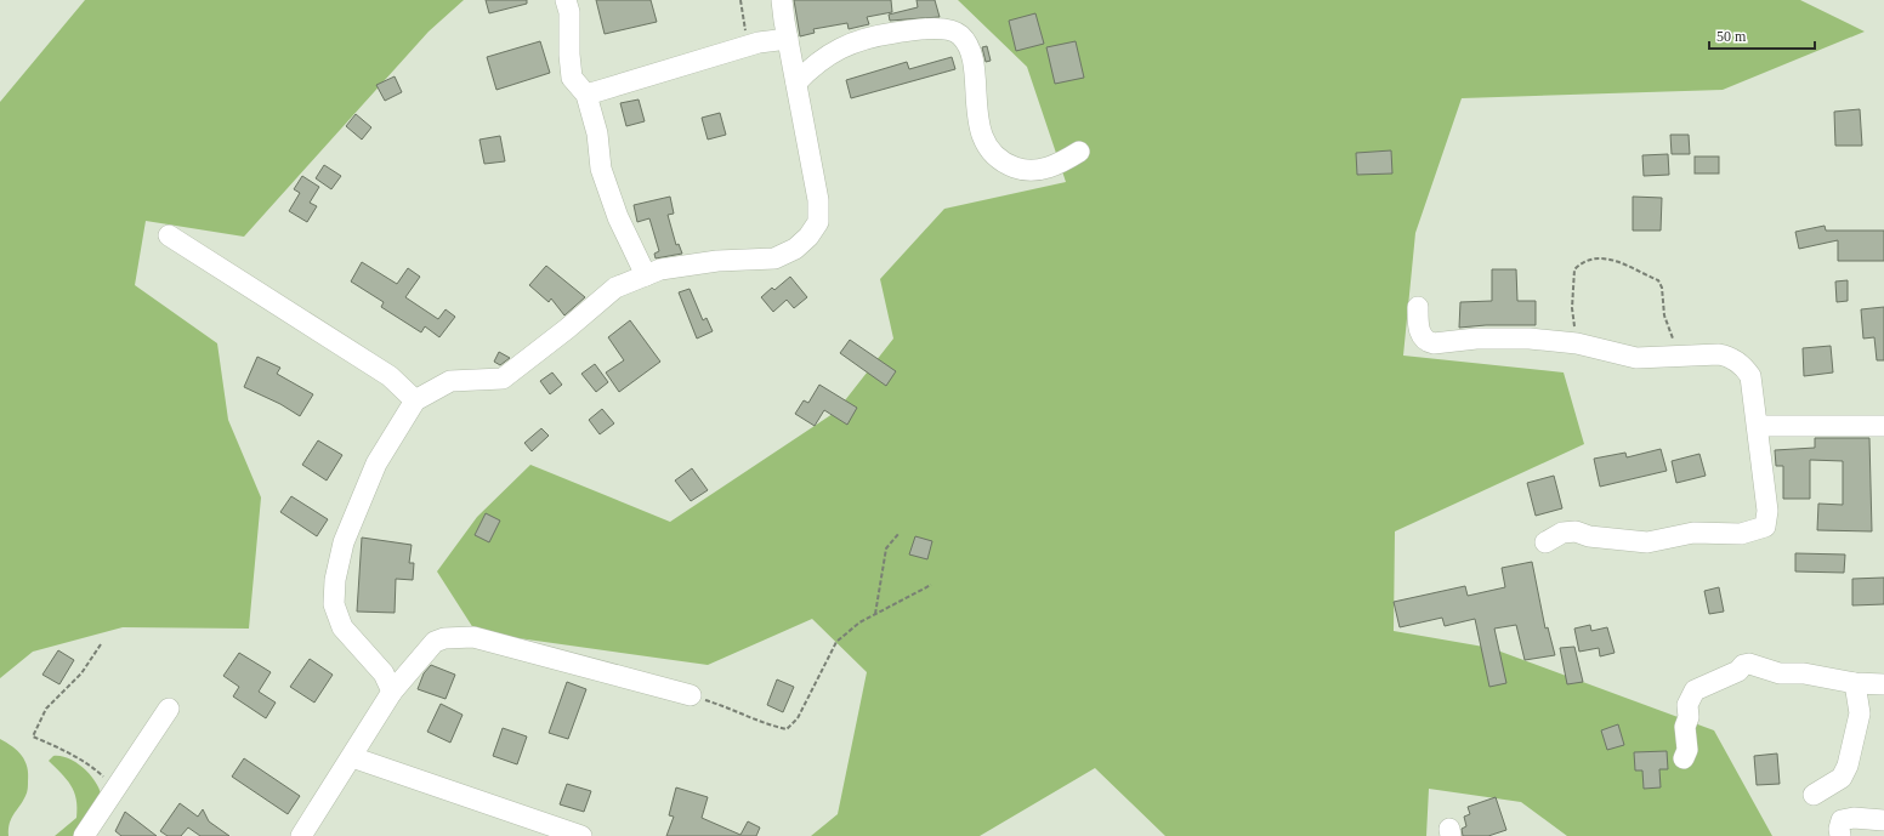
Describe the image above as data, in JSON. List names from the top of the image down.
{
  "scale_bar": "50 m"
}
